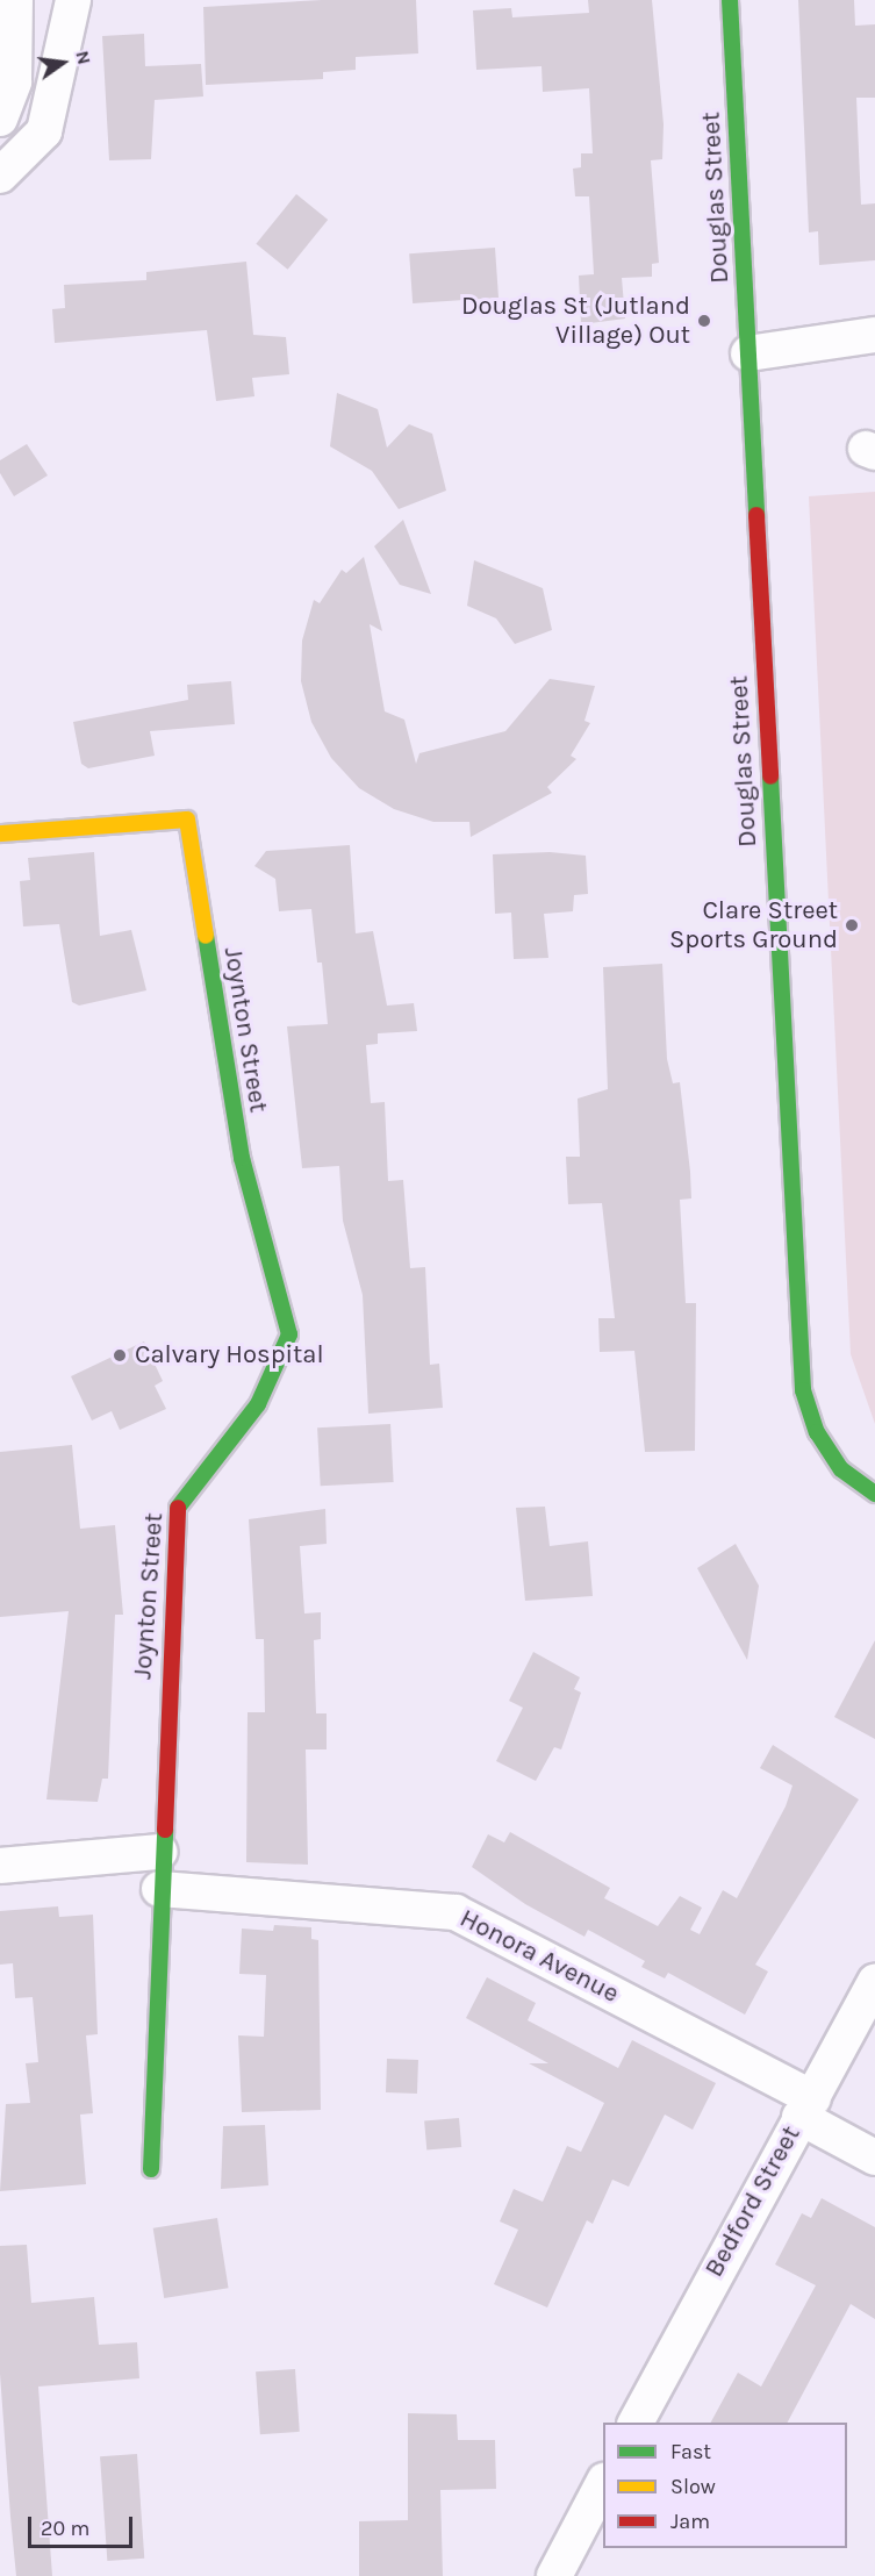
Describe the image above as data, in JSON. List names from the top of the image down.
{
  "streets": {
    "street": [
      "Douglas Street",
      "Joynton Street",
      "Honora Avenue",
      "Bedford Street"
    ]
  },
  "crossings": [
    ["Joynton Street", "Honora Avenue"],
    ["Honora Avenue", "Bedford Street"]
  ],
  "places": ["Douglas St (Jutland Village) Out", "Clare Street Sports Ground", "Calvary Hospital"],
  "legend": ["Fast", "Slow", "Jam"],
  "scale_bar": "20 m",
  "north": "right"
}
